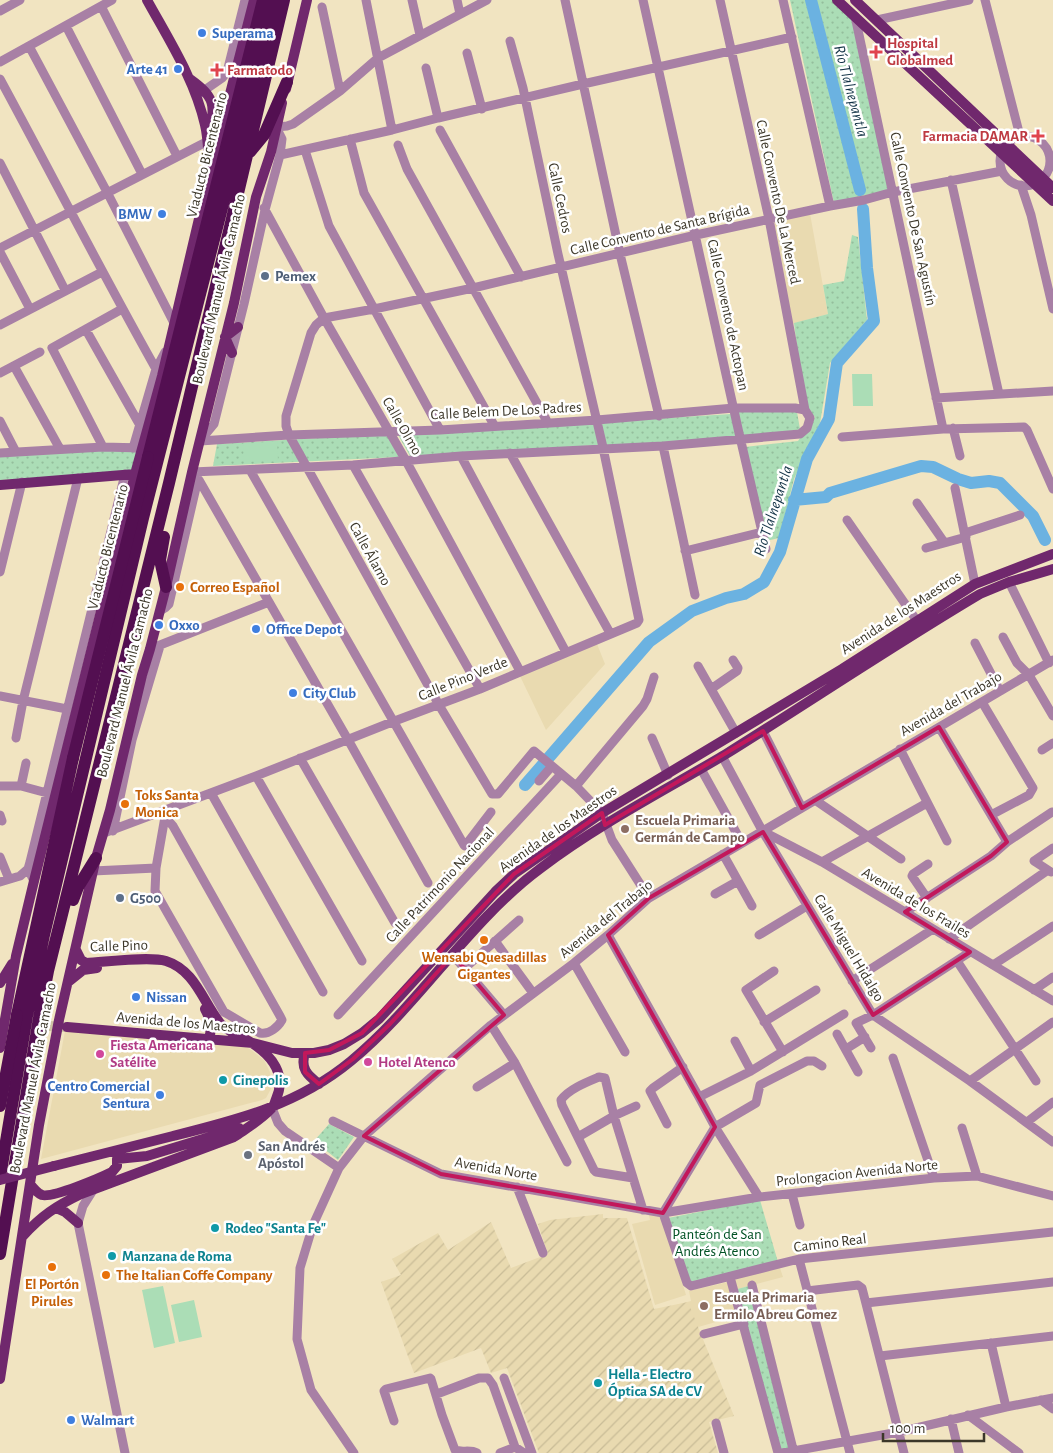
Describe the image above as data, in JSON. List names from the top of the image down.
{
  "streets": {
    "highway": ["Viaducto Bicentenario", "Boulevard Manuel Ávila Camacho"],
    "main road": ["Avenida de los Maestros", "Calle Pino"],
    "street": [
      "Calle Cedros",
      "Calle Convento De La Merced",
      "Calle Convento De San Agustín",
      "Calle Convento de Santa Brígida",
      "Calle Convento de Actopan",
      "Calle Belem De Los Padres",
      "Calle Olmo",
      "Calle Álamo",
      "Calle Pino Verde",
      "Avenida del Trabajo",
      "Calle Patrimonio Nacional",
      "Avenida de los Frailes",
      "Calle Miguel Hidalgo",
      "Avenida Norte",
      "Prolongacion Avenida Norte",
      "Camino Real"
    ]
  },
  "crossings": [
    ["Calle Cedros", "Calle Convento de Santa Brígida"],
    ["Calle Cedros", "Calle Belem De Los Padres"],
    ["Calle Cedros", "Calle Pino Verde"],
    ["Calle Convento De La Merced", "Calle Convento de Santa Brígida"],
    ["Calle Convento De La Merced", "Calle Belem De Los Padres"],
    ["Calle Convento De San Agustín", "Calle Convento de Santa Brígida"],
    ["Calle Convento de Santa Brígida", "Calle Convento de Actopan"],
    ["Calle Convento de Santa Brígida", "Calle Olmo"],
    ["Calle Convento de Santa Brígida", "Calle Álamo"],
    ["Boulevard Manuel Ávila Camacho", "Calle Belem De Los Padres"],
    ["Boulevard Manuel Ávila Camacho", "Calle Olmo"],
    ["Boulevard Manuel Ávila Camacho", "Avenida de los Maestros"],
    ["Boulevard Manuel Ávila Camacho", "Calle Pino Verde"],
    ["Boulevard Manuel Ávila Camacho", "Calle Pino"],
    ["Calle Convento de Actopan", "Calle Belem De Los Padres"],
    ["Calle Belem De Los Padres", "Calle Olmo"],
    ["Calle Belem De Los Padres", "Calle Álamo"],
    ["Calle Belem De Los Padres", "Calle Pino Verde"],
    ["Calle Olmo", "Calle Álamo"],
    ["Calle Olmo", "Calle Pino Verde"],
    ["Calle Álamo", "Calle Pino Verde"],
    ["Avenida de los Maestros", "Calle Pino"],
    ["Avenida de los Maestros", "Calle Miguel Hidalgo"],
    ["Calle Pino Verde", "Calle Patrimonio Nacional"],
    ["Avenida del Trabajo", "Avenida de los Frailes"],
    ["Avenida del Trabajo", "Calle Miguel Hidalgo"],
    ["Avenida del Trabajo", "Avenida Norte"],
    ["Avenida de los Frailes", "Calle Miguel Hidalgo"],
    ["Avenida Norte", "Prolongacion Avenida Norte"],
    ["Avenida Norte", "Camino Real"],
    ["Prolongacion Avenida Norte", "Camino Real"]
  ],
  "water": ["Río Tlalnepantla"],
  "parks": ["Panteón de San Andrés Atenco"],
  "places": {
    "other": [
      "Superama",
      "Arte 41",
      "BMW",
      "Pemex",
      "Correo Español",
      "Oxxo",
      "Office Depot",
      "City Club",
      "Toks Santa Monica",
      "Escuela Primaria Germán de Campo",
      "G500",
      "Wensabi Quesadillas Gigantes",
      "Nissan",
      "Fiesta Americana Satélite",
      "Hotel Atenco",
      "Cinepolis",
      "Centro Comercial Sentura",
      "San Andrés Apóstol",
      "Rodeo \"Santa Fe\"",
      "Manzana de Roma",
      "El Portón Pirules",
      "The Italian Coffe Company",
      "Escuela Primaria Ermilo Abreu Gomez",
      "Hella - Electro Óptica SA de CV",
      "Walmart"
    ],
    "health": ["Hospital Globalmed", "Farmatodo", "Farmacia DAMAR"]
  },
  "scale_bar": "100 m"
}
